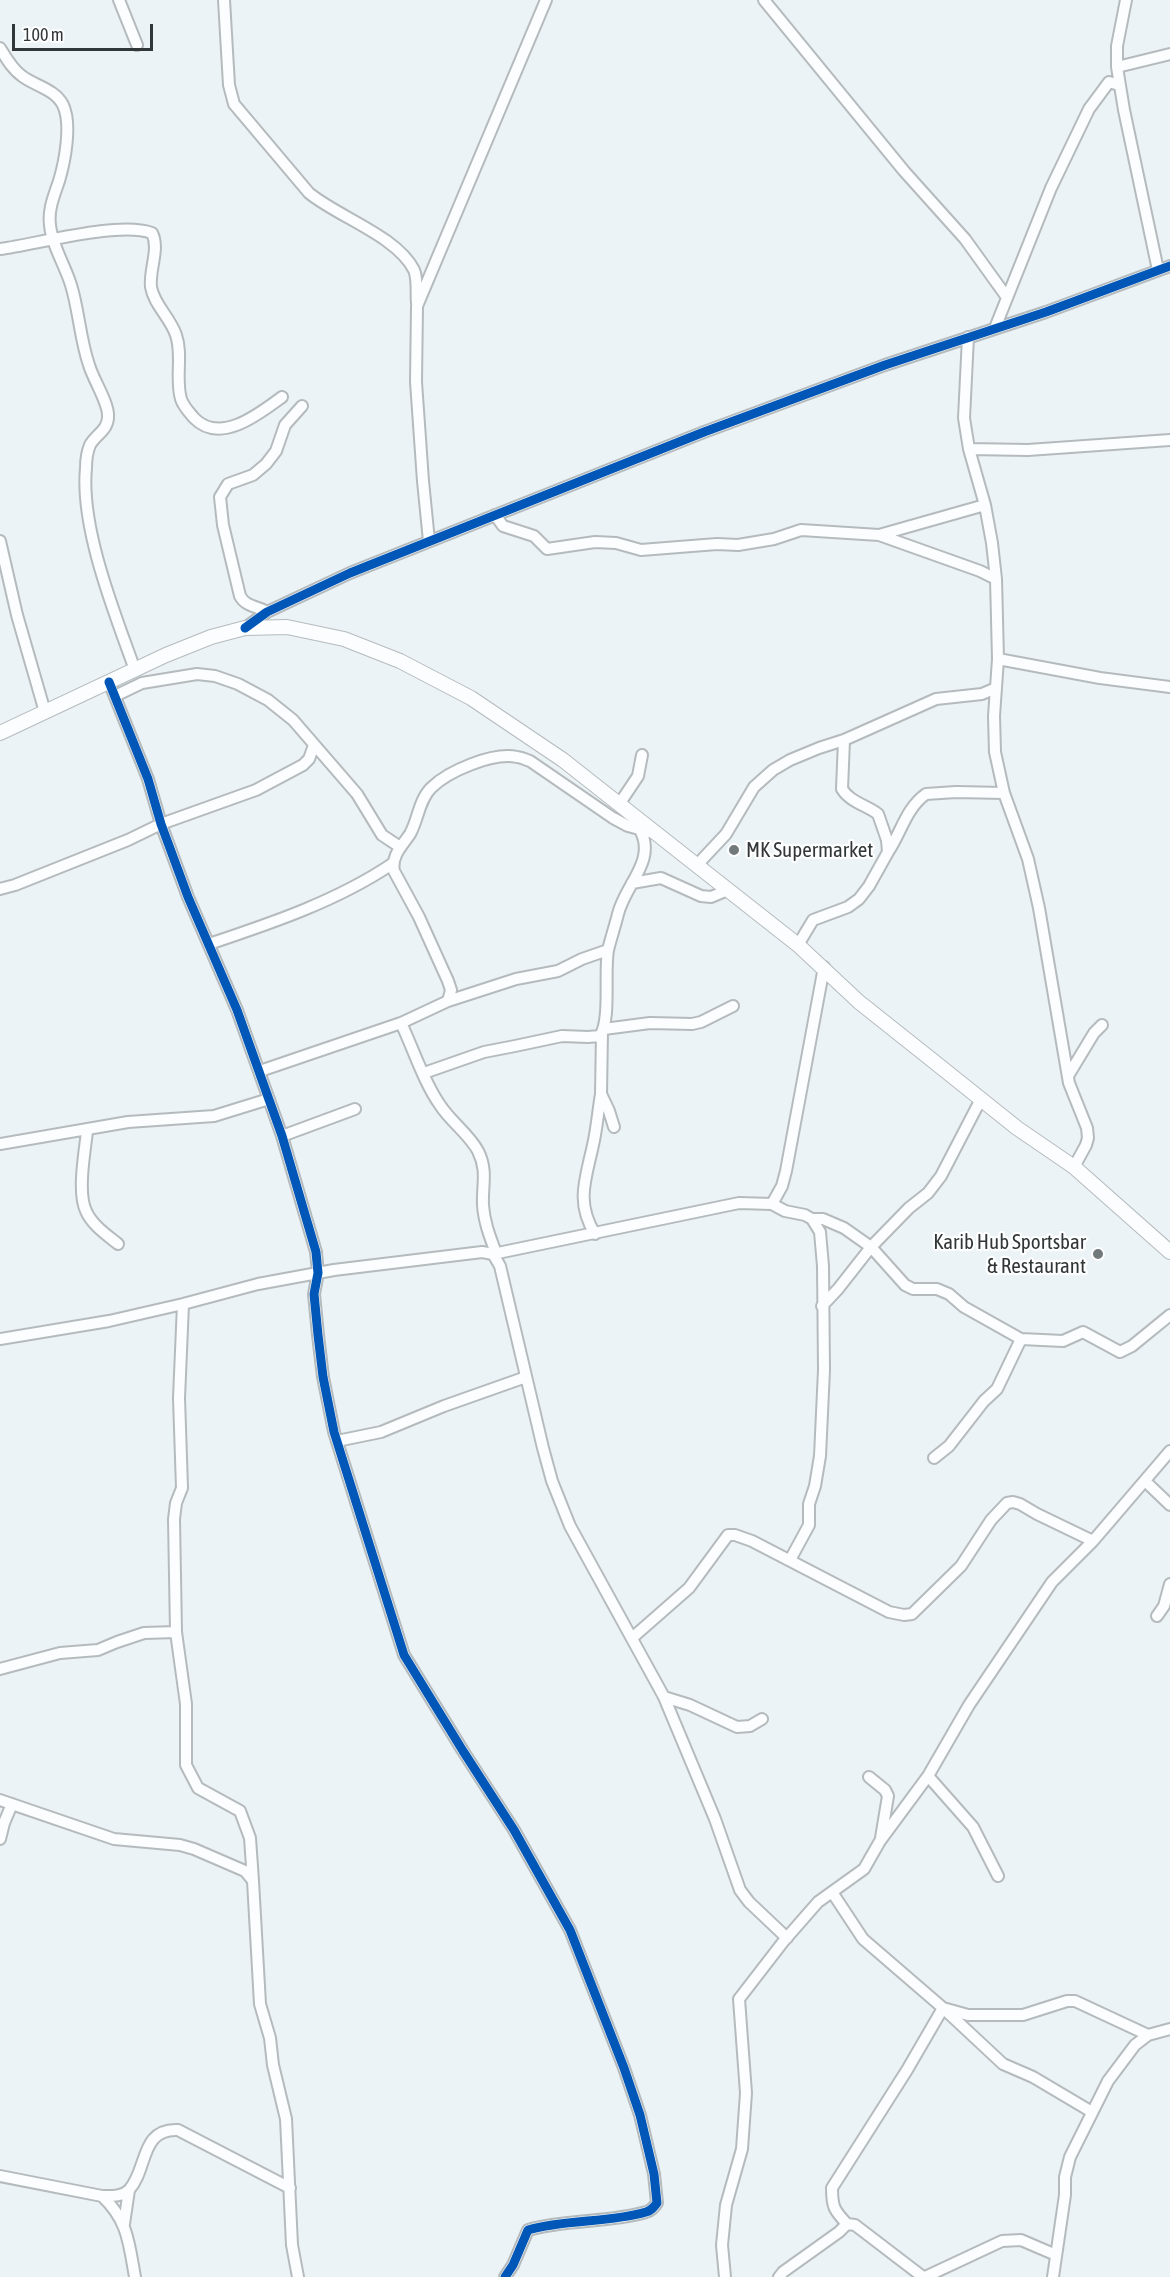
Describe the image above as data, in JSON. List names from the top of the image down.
{
  "places": ["MK Supermarket", "Karib Hub Sportsbar & Restaurant"],
  "scale_bar": "100 m"
}
